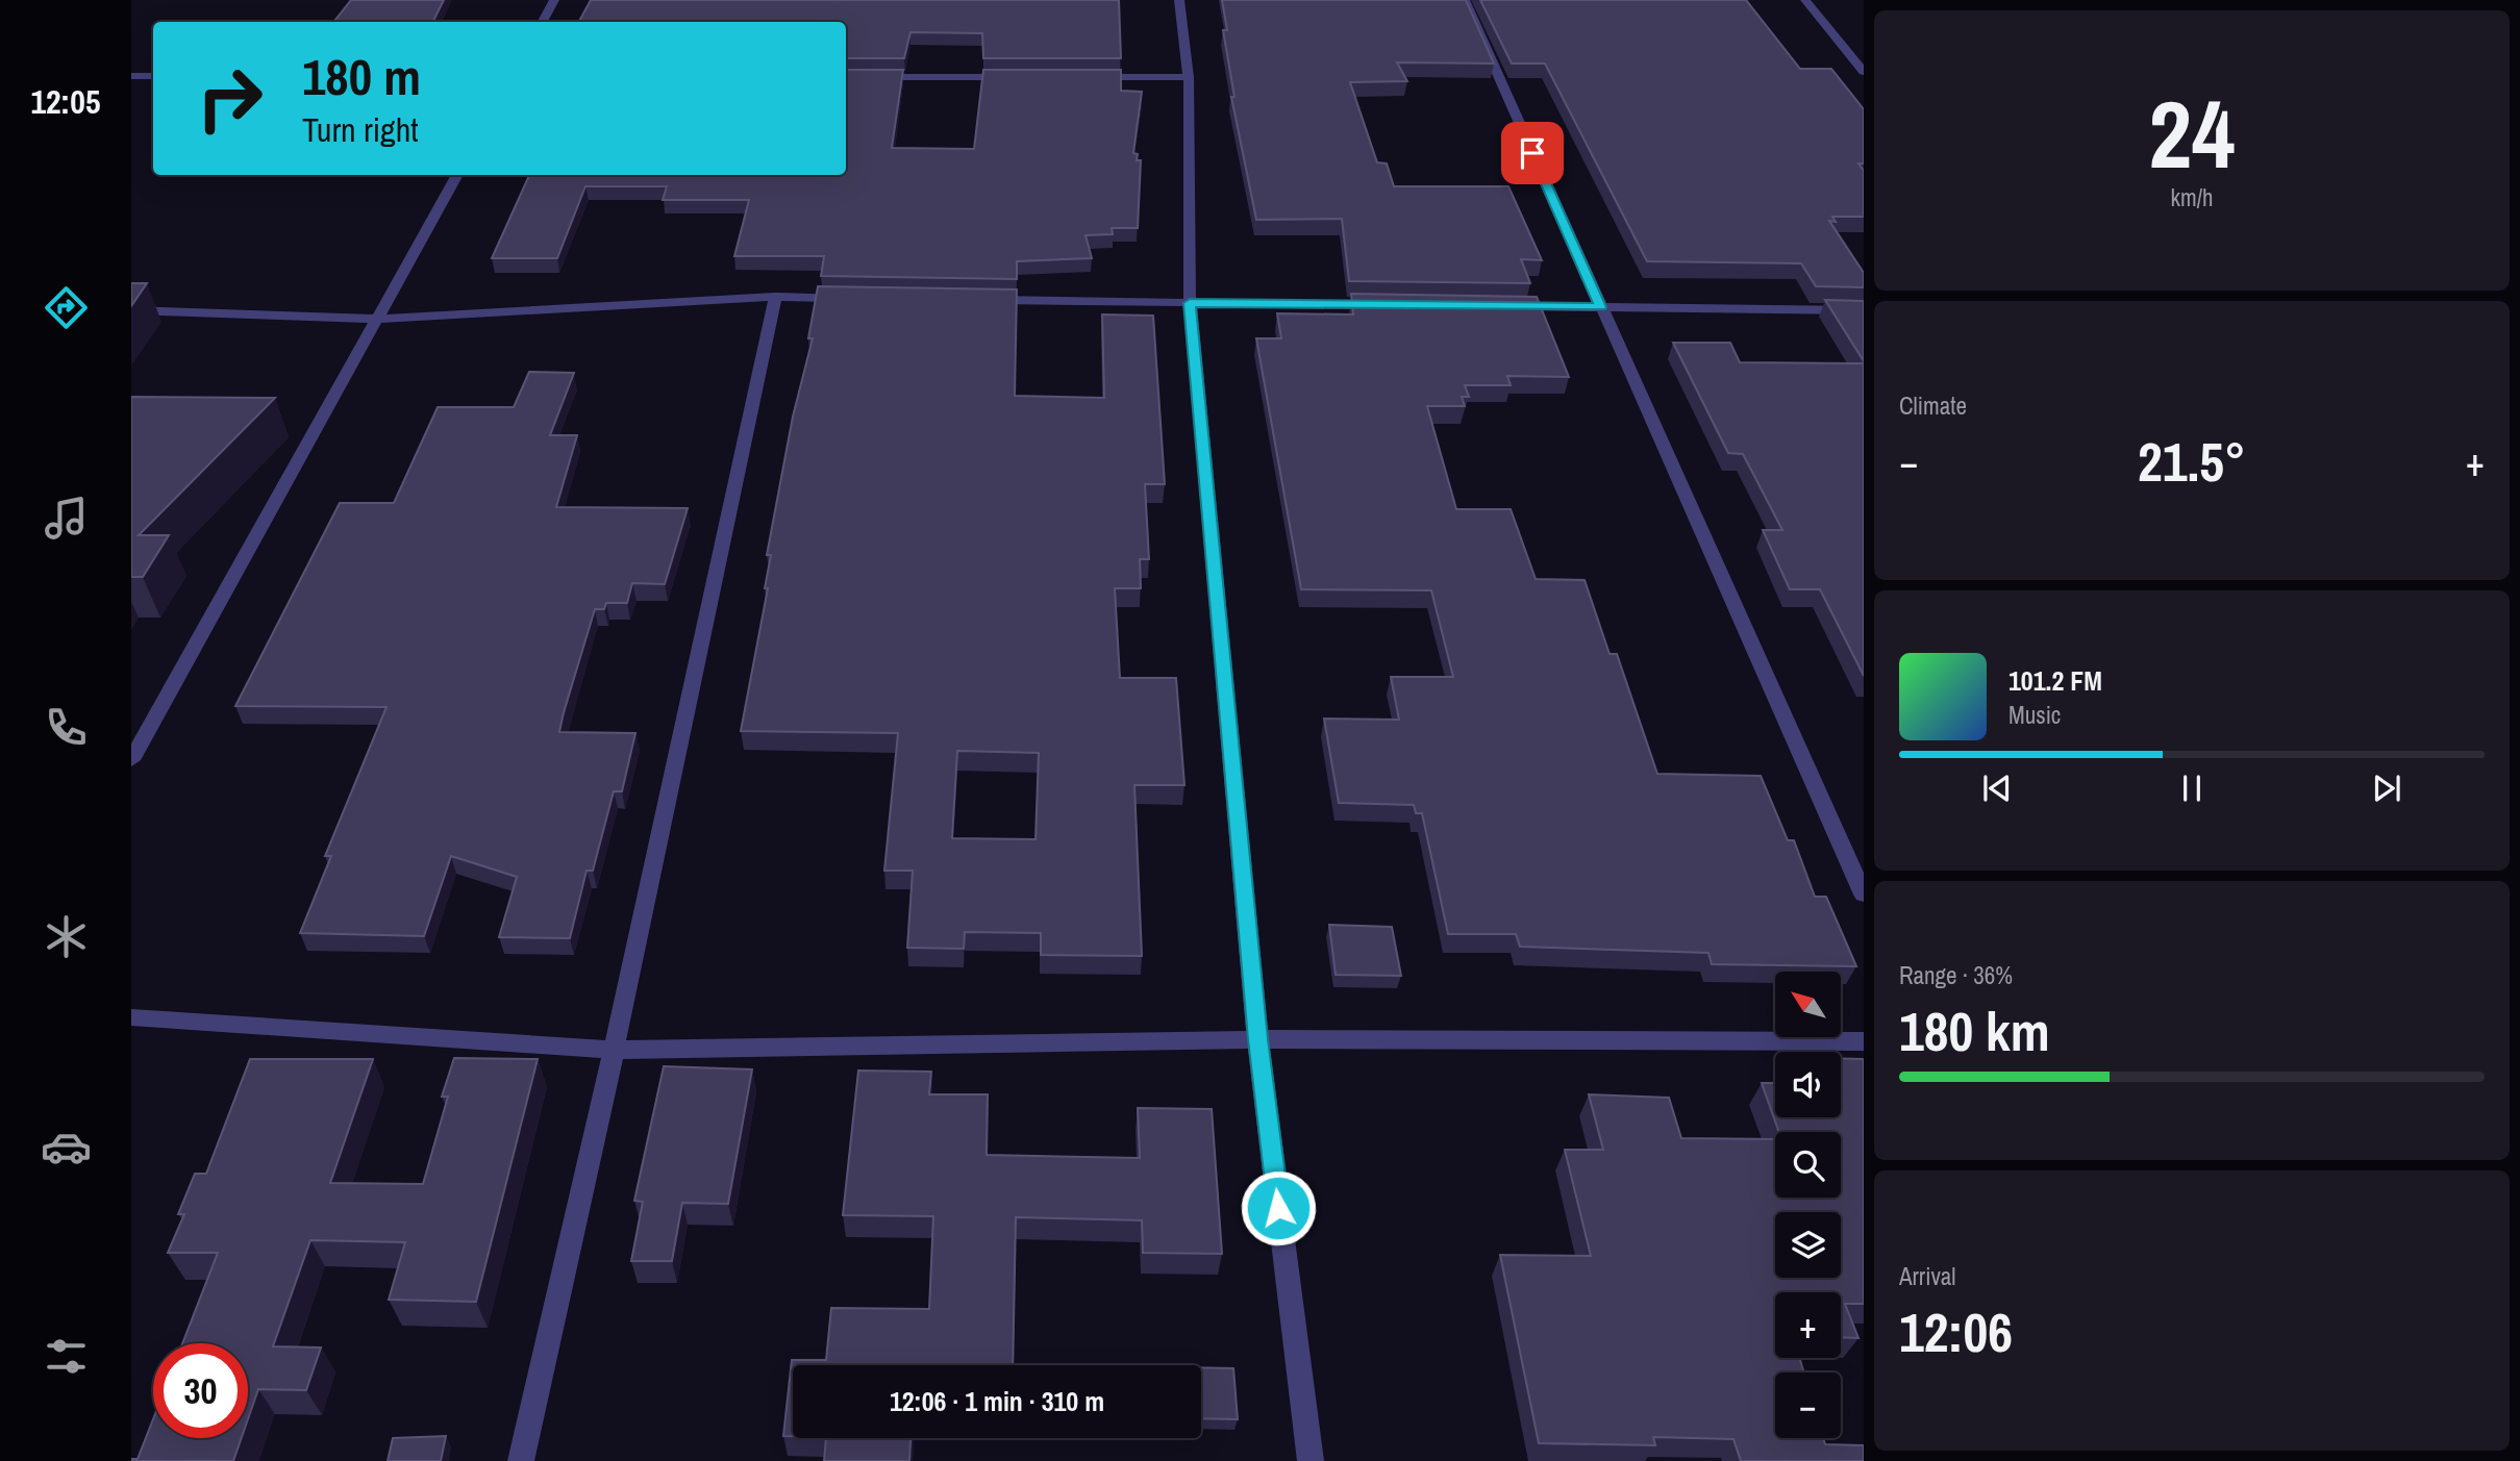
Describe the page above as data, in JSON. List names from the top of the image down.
{
  "north": "top left",
  "page": {
    "tabs": "12:05",
    "tile": [
      ["24", "km/h"],
      "Climate",
      ["Range · 36%", "180 km"],
      ["Arrival", "12:06"]
    ],
    "turn": ["180 m", "Turn right"],
    "heat": ["−", "21.5°", "+"],
    "song": ["101.2 FM", "Music"],
    "map_buttons": ["+", "−"],
    "limit": "30",
    "trip": "12:06 · 1 min · 310 m"
  }
}
